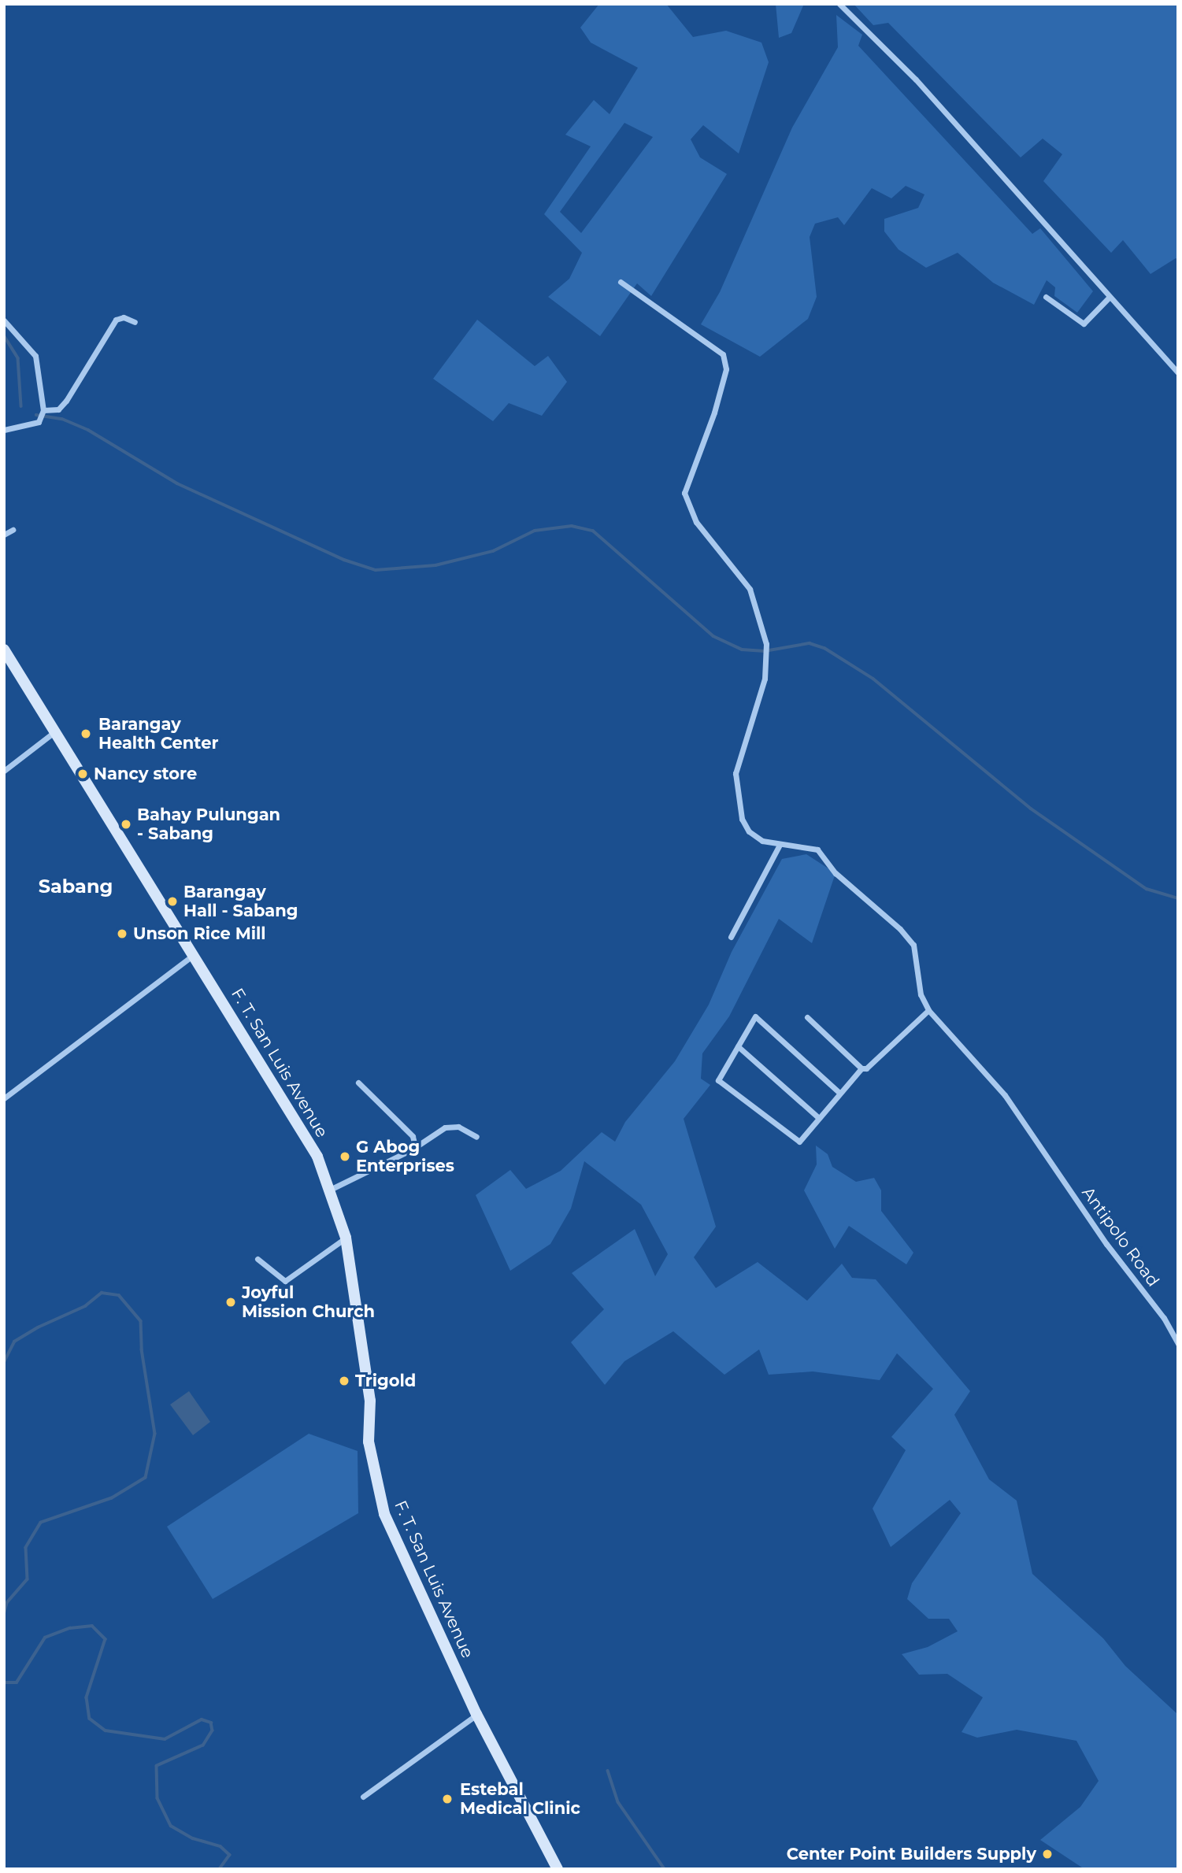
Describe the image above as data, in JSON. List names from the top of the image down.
{
  "streets": {
    "main road": ["F. T. San Luis Avenue"],
    "street": ["Antipolo Road"]
  },
  "districts": ["Sabang"],
  "places": [
    "Barangay Health Center",
    "Nancy store",
    "Bahay Pulungan - Sabang",
    "Barangay Hall - Sabang",
    "Unson Rice Mill",
    "G Abog Enterprises",
    "Joyful Mission Church",
    "Trigold",
    "Estebal Medical Clinic",
    "Center Point Builders Supply"
  ]
}
